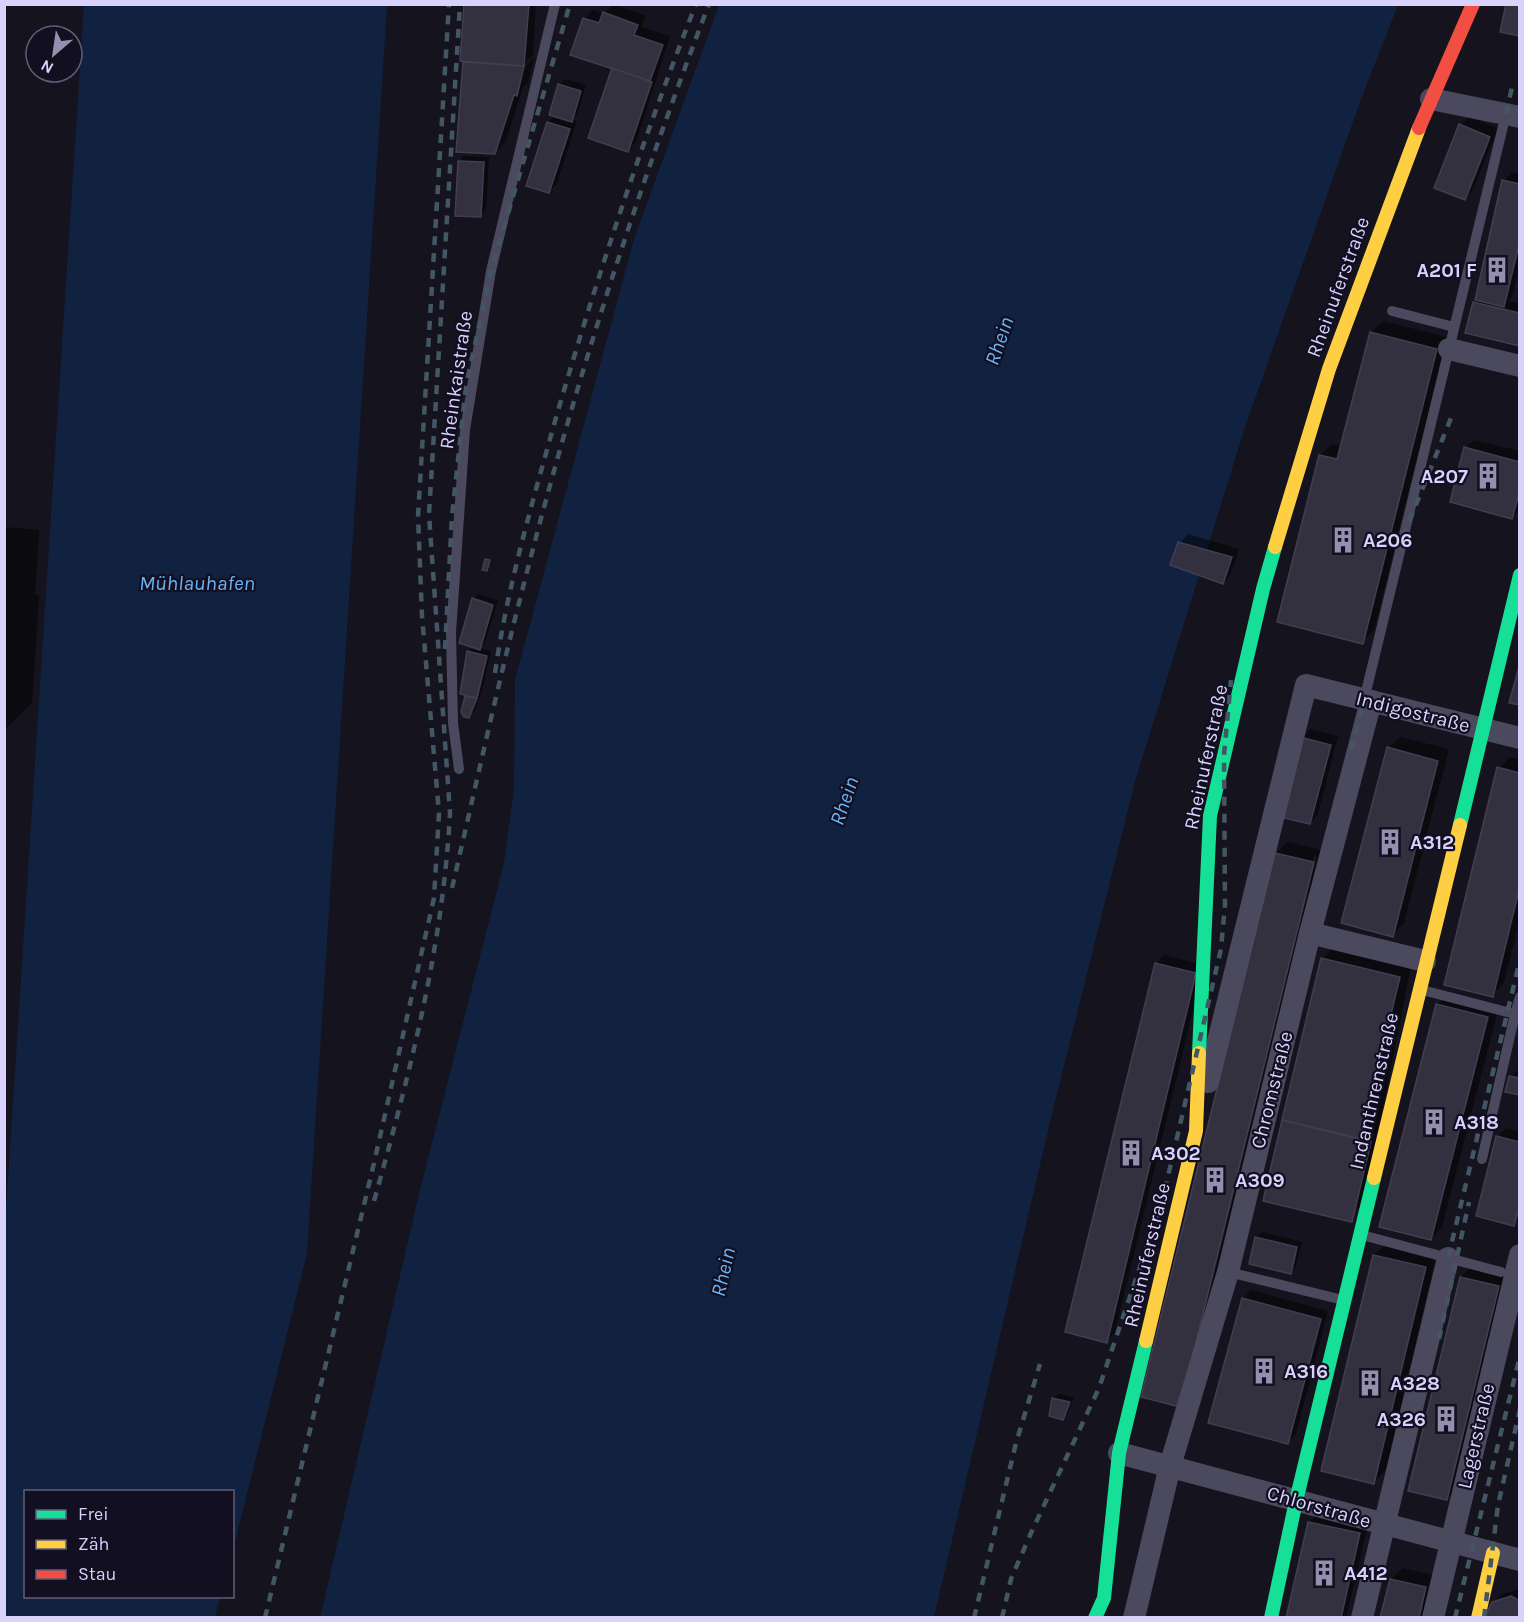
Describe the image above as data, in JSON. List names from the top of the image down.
{
  "streets": {
    "street": [
      "Rheinuferstraße",
      "Indigostraße",
      "Chromstraße",
      "Indanthrenstraße",
      "Lagerstraße",
      "Chlorstraße"
    ],
    "lane": ["Rheinkaistraße"]
  },
  "crossings": [
    ["Rheinuferstraße", "Indigostraße"],
    ["Rheinuferstraße", "Chlorstraße"],
    ["Indigostraße", "Chromstraße"],
    ["Indigostraße", "Indanthrenstraße"],
    ["Chromstraße", "Chlorstraße"],
    ["Indanthrenstraße", "Chlorstraße"],
    ["Lagerstraße", "Chlorstraße"]
  ],
  "water": ["Rhein", "Mühlauhafen"],
  "places": {
    "building": [
      "A201 F",
      "A207",
      "A206",
      "A312",
      "A318",
      "A302",
      "A309",
      "A316",
      "A328",
      "A326",
      "A412"
    ]
  },
  "legend": ["Frei", "Zäh", "Stau"],
  "north": "bottom left"
}
